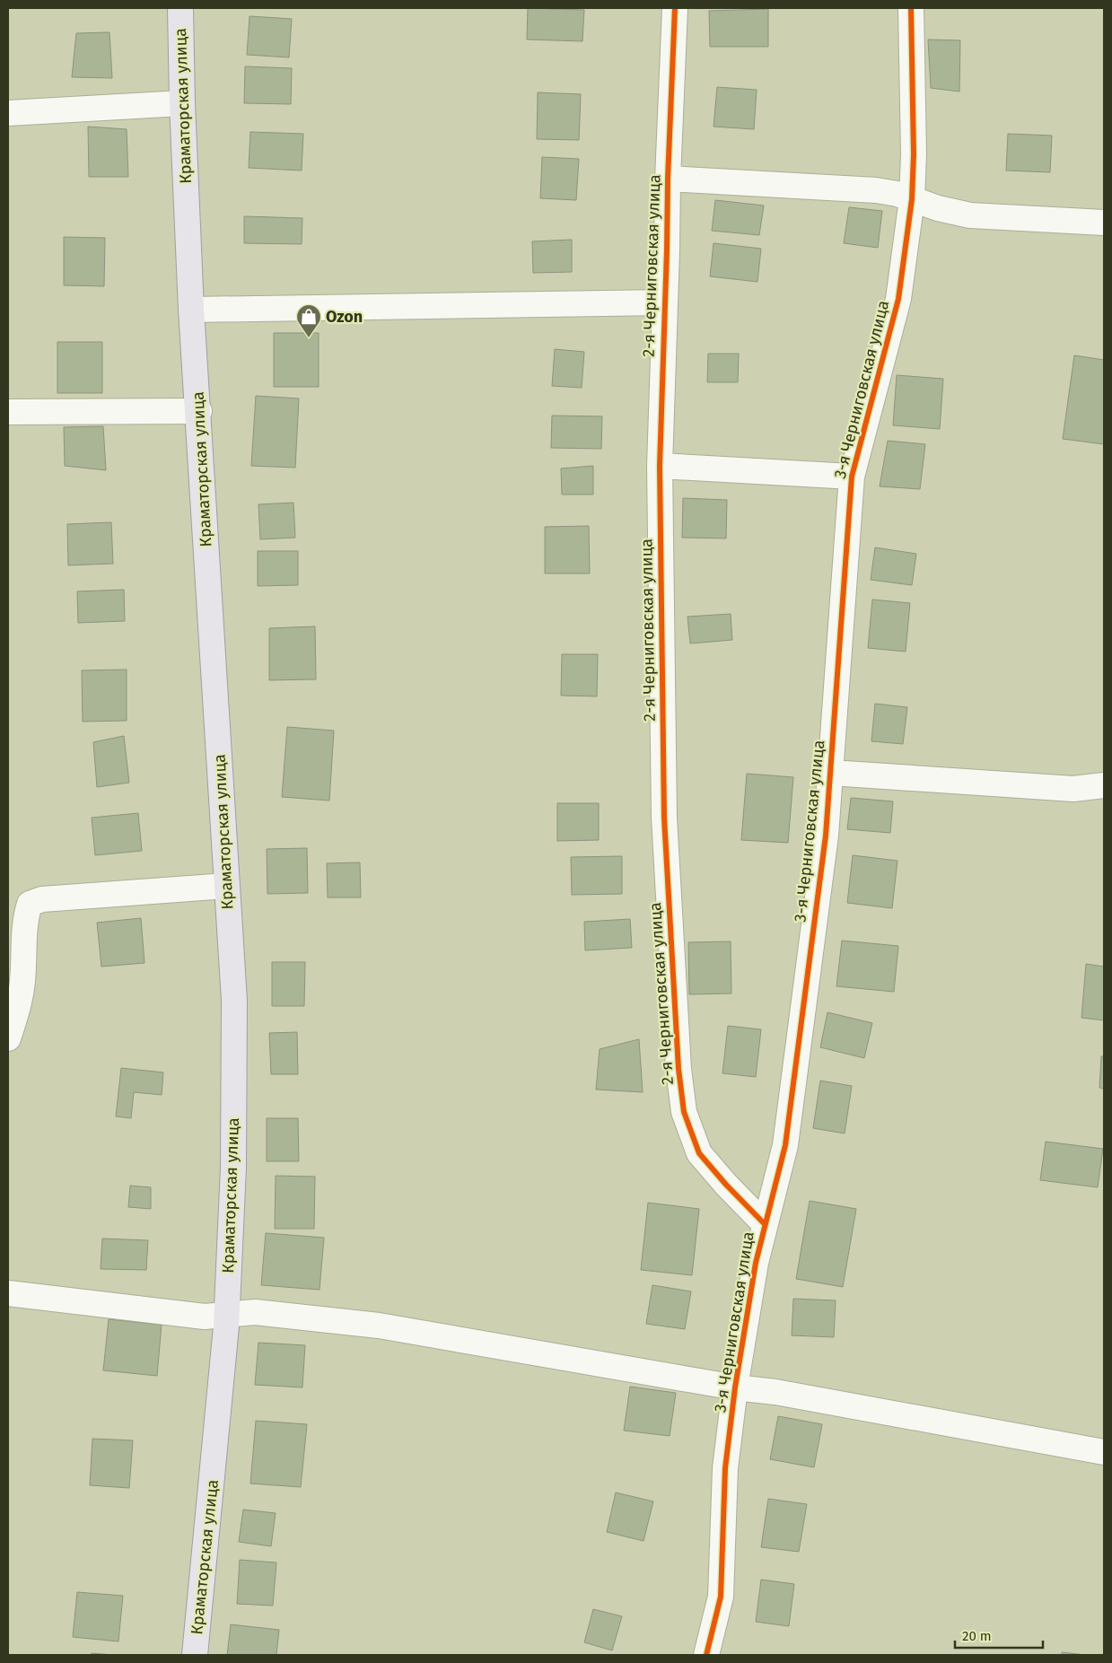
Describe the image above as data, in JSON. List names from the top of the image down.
{
  "streets": {
    "main road": ["Краматорская улица"],
    "street": ["2-я Черниговская улица", "3-я Черниговская улица"]
  },
  "crossings": [
    ["2-я Черниговская улица", "3-я Черниговская улица"]
  ],
  "places": {
    "shop": ["Ozon"]
  },
  "scale_bar": "20 m"
}
